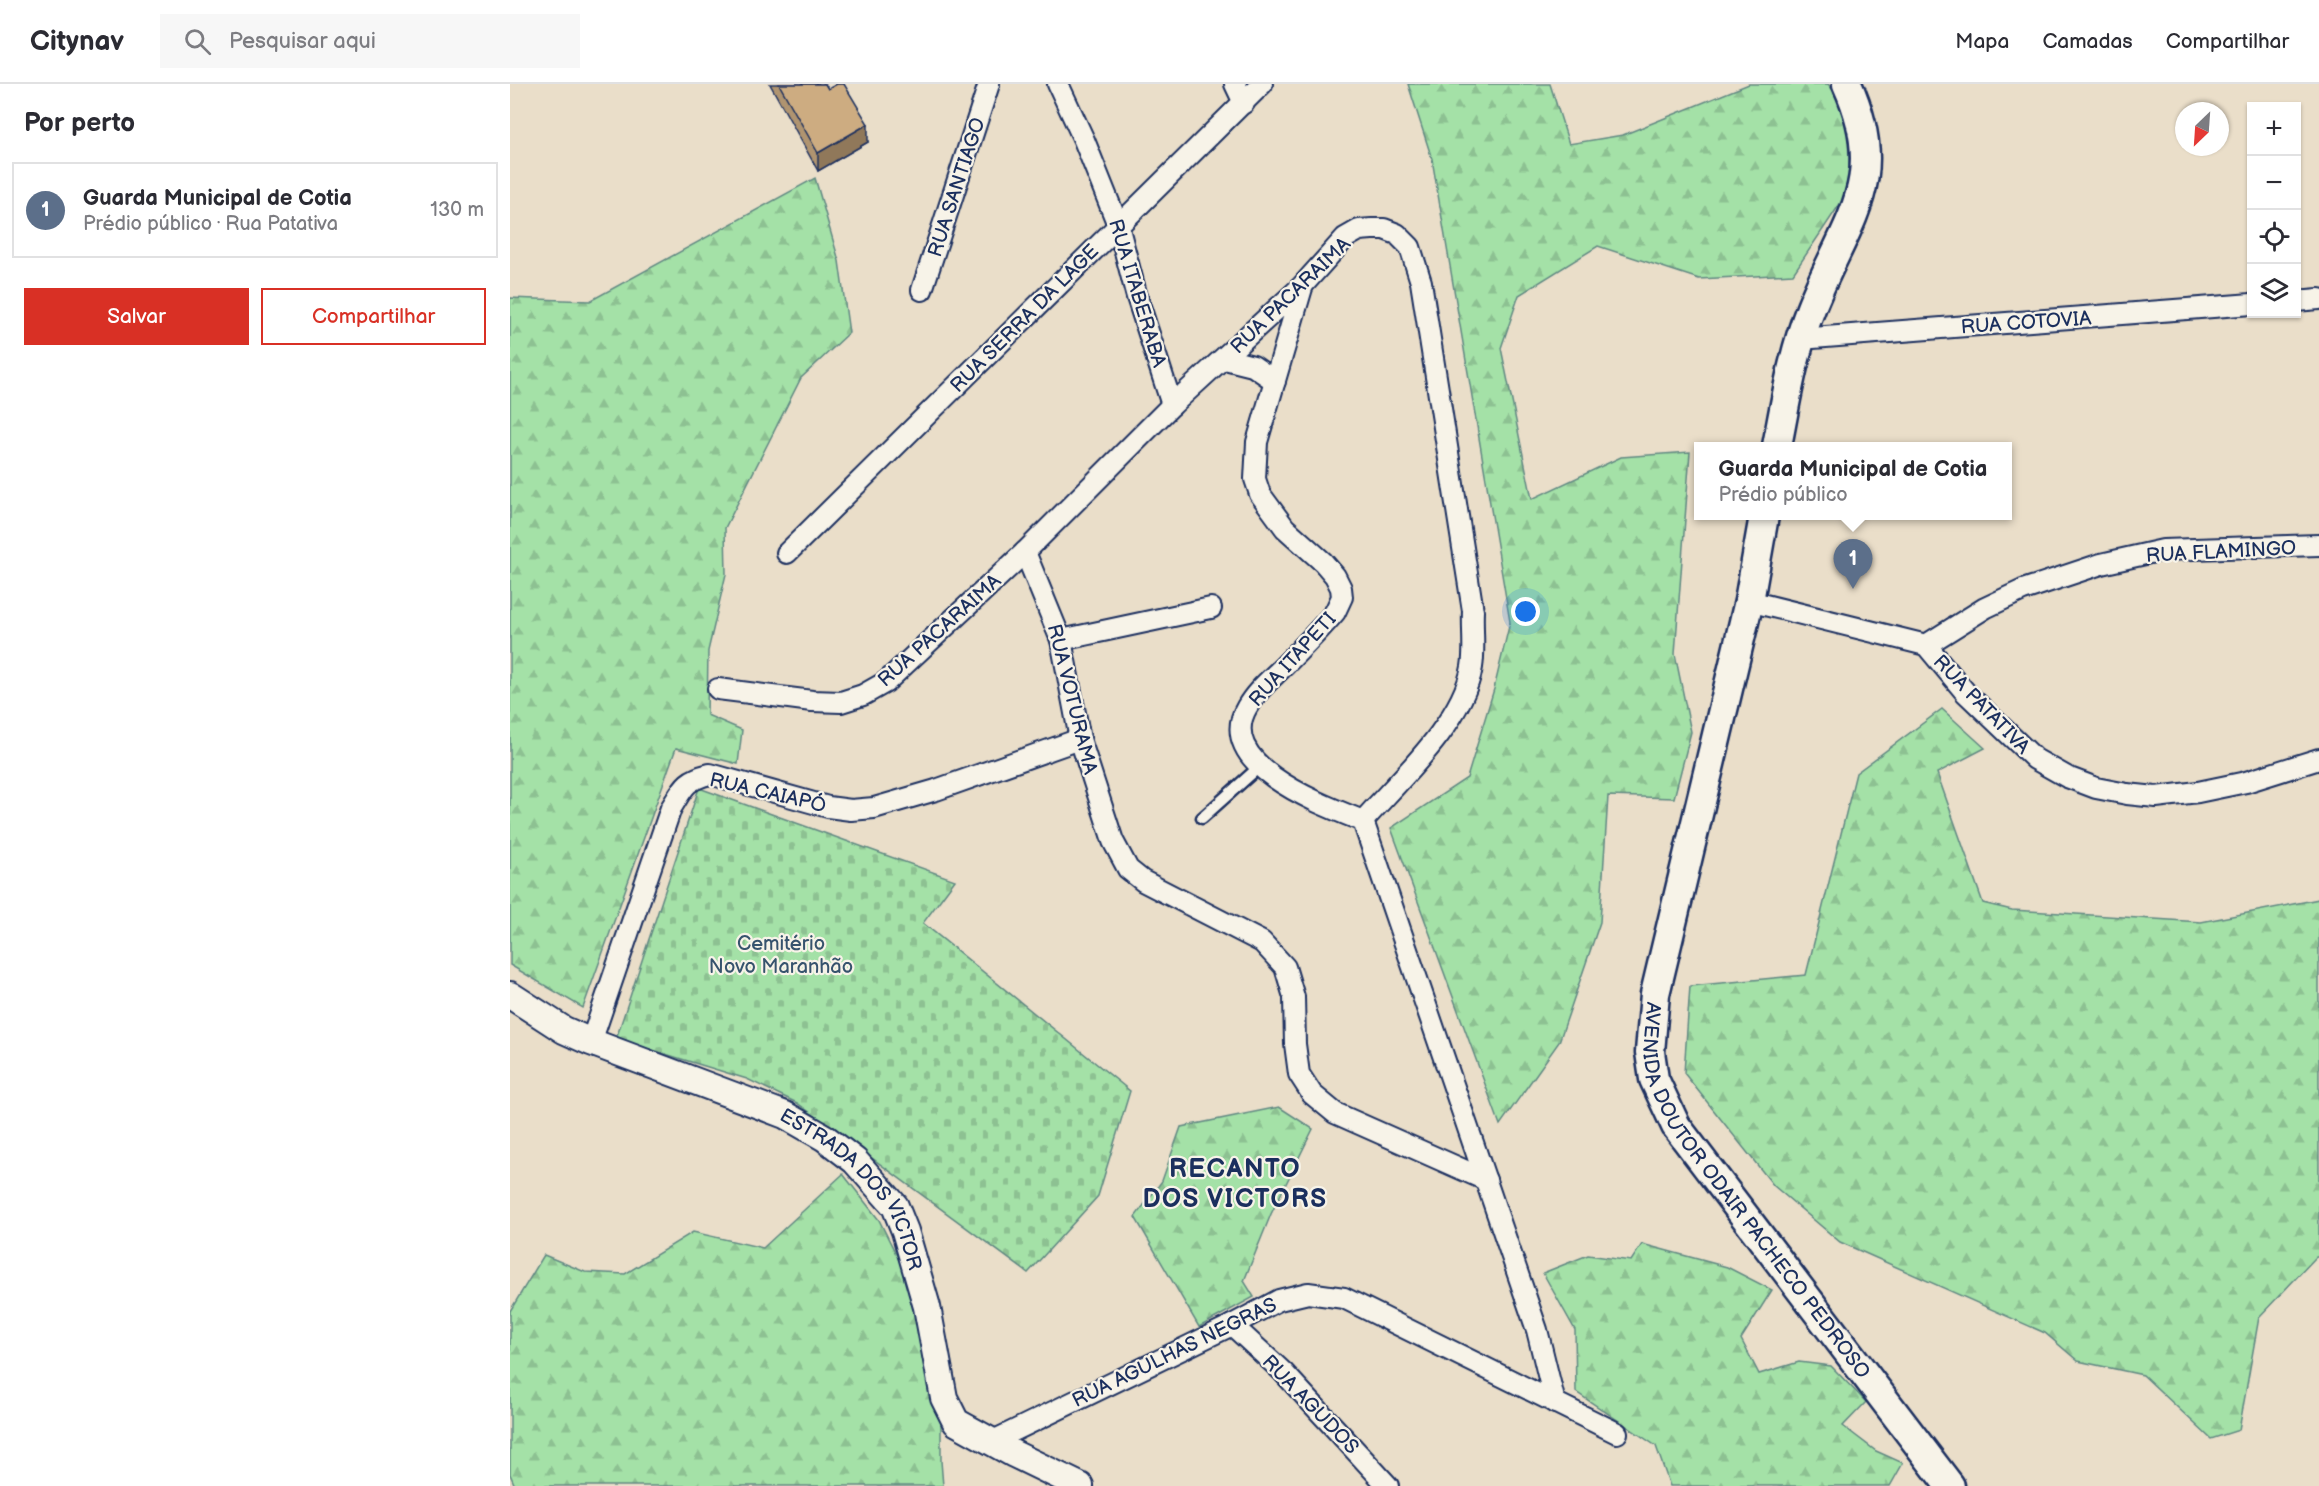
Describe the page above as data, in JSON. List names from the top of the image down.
{
  "streets": {
    "main road": ["AVENIDA DOUTOR ODAIR PACHECO PEDROSO"],
    "street": [
      "RUA SANTIAGO",
      "RUA ITABERABA",
      "RUA PACARAIMA",
      "RUA SERRA DA LAGE",
      "RUA COTOVIA",
      "RUA FLAMINGO",
      "RUA ITAPETI",
      "RUA VOTURAMA",
      "RUA PATATIVA",
      "RUA CAIAPÓ",
      "ESTRADA DOS VICTOR",
      "RUA AGULHAS NEGRAS",
      "RUA AGUDOS"
    ]
  },
  "crossings": [
    ["RUA ITABERABA", "RUA PACARAIMA"],
    ["RUA ITABERABA", "RUA SERRA DA LAGE"],
    ["RUA PACARAIMA", "RUA ITAPETI"],
    ["RUA PACARAIMA", "RUA VOTURAMA"],
    ["RUA FLAMINGO", "RUA PATATIVA"],
    ["RUA VOTURAMA", "RUA CAIAPÓ"],
    ["RUA PATATIVA", "AVENIDA DOUTOR ODAIR PACHECO PEDROSO"],
    ["RUA CAIAPÓ", "ESTRADA DOS VICTOR"],
    ["ESTRADA DOS VICTOR", "RUA AGULHAS NEGRAS"],
    ["RUA AGULHAS NEGRAS", "RUA AGUDOS"]
  ],
  "districts": ["RECANTO DOS VICTORS"],
  "parks": ["Cemitério Novo Maranhão"],
  "north": "bottom left",
  "page": {
    "header": "Citynav",
    "search": "Pesquisar aqui",
    "nav": ["Mapa", "Camadas", "Compartilhar"],
    "heading": "Por perto",
    "map_buttons": ["+", "−"],
    "list": [
      {
        "mark": "1",
        "name": "Guarda Municipal de Cotia",
        "note": "Prédio público · Rua Patativa",
        "value": "130 m"
      }
    ],
    "buttons": ["Salvar", "Compartilhar"],
    "popup": ["Guarda Municipal de Cotia", "Prédio público"],
    "pins": "1"
  }
}
